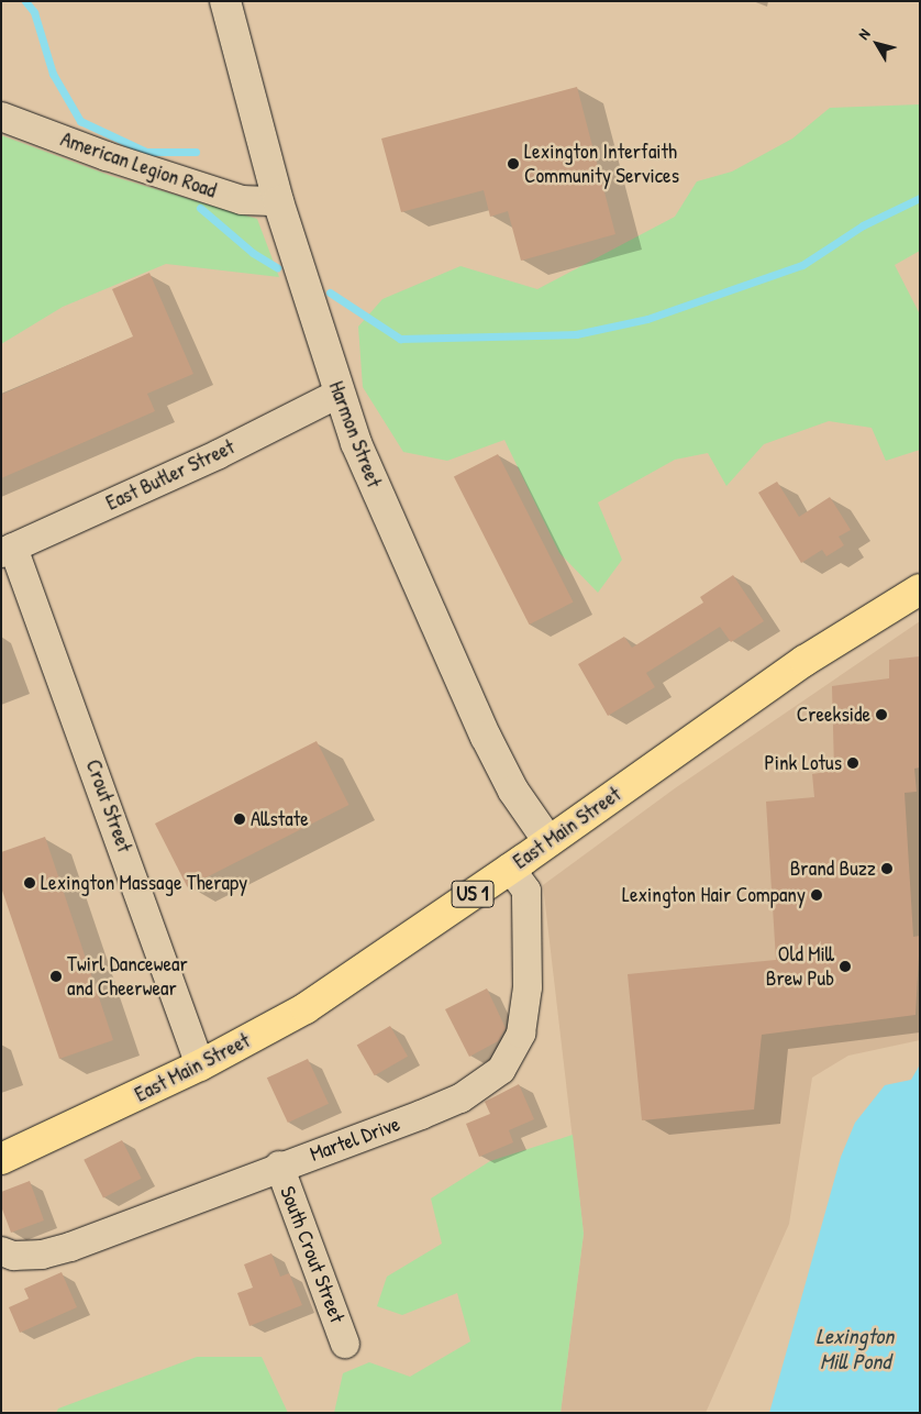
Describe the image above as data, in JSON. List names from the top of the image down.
{
  "streets": {
    "main road": ["East Main Street", "US 1"],
    "street": [
      "American Legion Road",
      "Harmon Street",
      "East Butler Street",
      "Crout Street",
      "Martel Drive",
      "South Crout Street"
    ]
  },
  "crossings": [
    ["American Legion Road", "Harmon Street"],
    ["Harmon Street", "East Butler Street"],
    ["Harmon Street", "East Main Street"],
    ["East Butler Street", "Crout Street"],
    ["Crout Street", "East Main Street"],
    ["East Main Street", "Martel Drive"],
    ["Martel Drive", "South Crout Street"]
  ],
  "water": ["Lexington Mill Pond"],
  "places": [
    "Lexington Interfaith Community Services",
    "Creekside",
    "Pink Lotus",
    "Allstate",
    "Brand Buzz",
    "Lexington Massage Therapy",
    "Lexington Hair Company",
    "Old Mill Brew Pub",
    "Twirl Dancewear and Cheerwear"
  ],
  "north": "top left"
}
